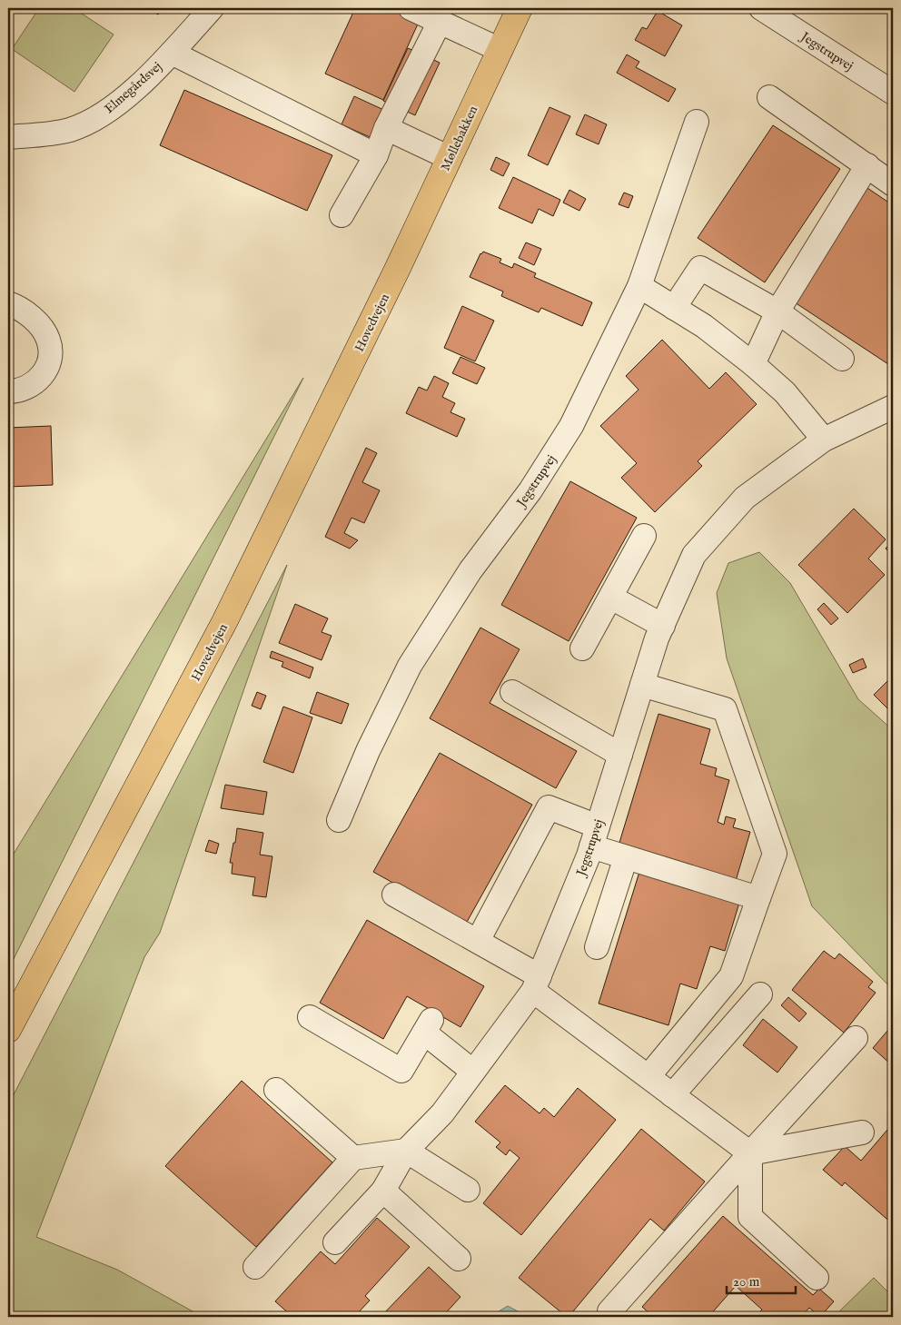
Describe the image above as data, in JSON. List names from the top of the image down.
{
  "streets": {
    "main road": ["Møllebakken", "Hovedvejen"],
    "street": ["Jegstrupvej", "Elmegårdsvej"]
  },
  "crossings": [
    ["Møllebakken", "Hovedvejen"]
  ],
  "scale_bar": "20 m"
}
